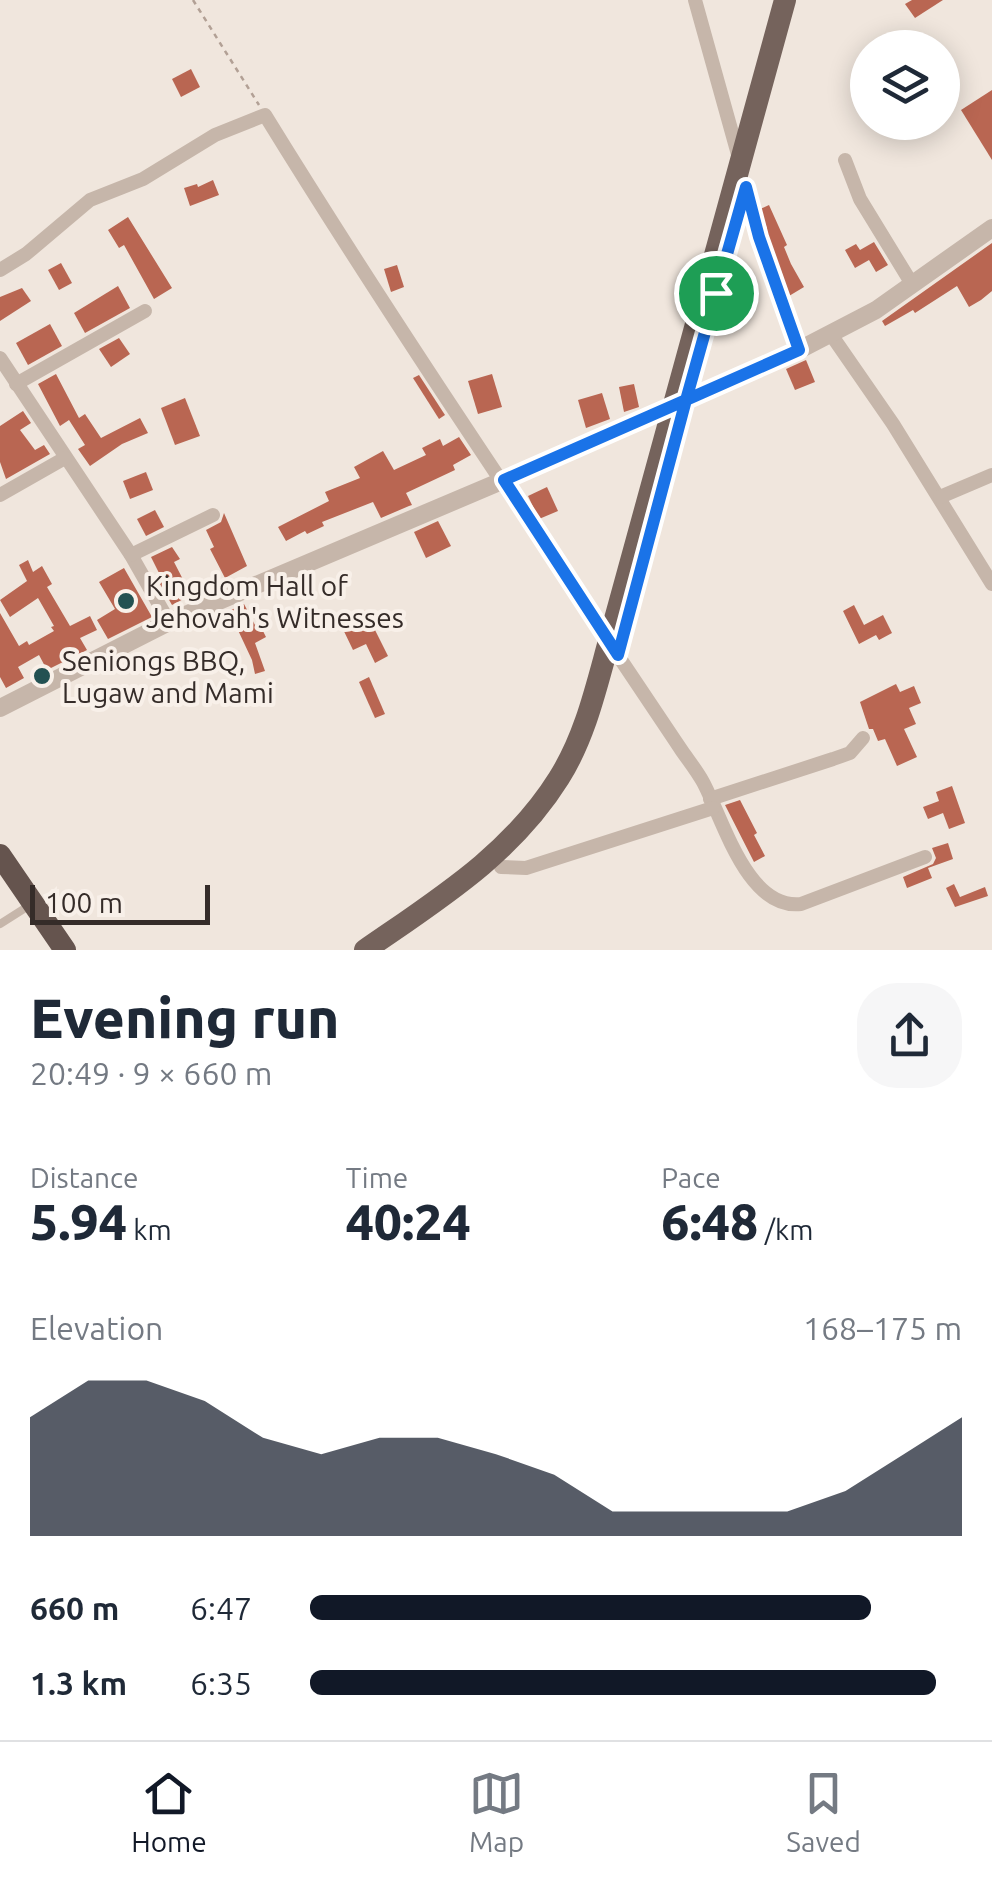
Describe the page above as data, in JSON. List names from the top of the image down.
{
  "places": ["Kingdom Hall of Jehovah's Witnesses", "Seniongs BBQ, Lugaw and Mami"],
  "scale_bar": "100 m",
  "page": {
    "scale": "100 m",
    "heading": ["Evening run", "20:49 · 9 × 660 m"],
    "stats": [
      ["Distance", "5.94 km"],
      ["Time", "40:24"],
      ["Pace", "6:48 /km"]
    ],
    "chart": ["Elevation", "168–175 m"],
    "list": [
      {
        "name": "660 m",
        "note": "6:47"
      },
      {
        "name": "1.3 km",
        "note": "6:35"
      }
    ],
    "tabs": ["Home", "Map", "Saved"]
  }
}
